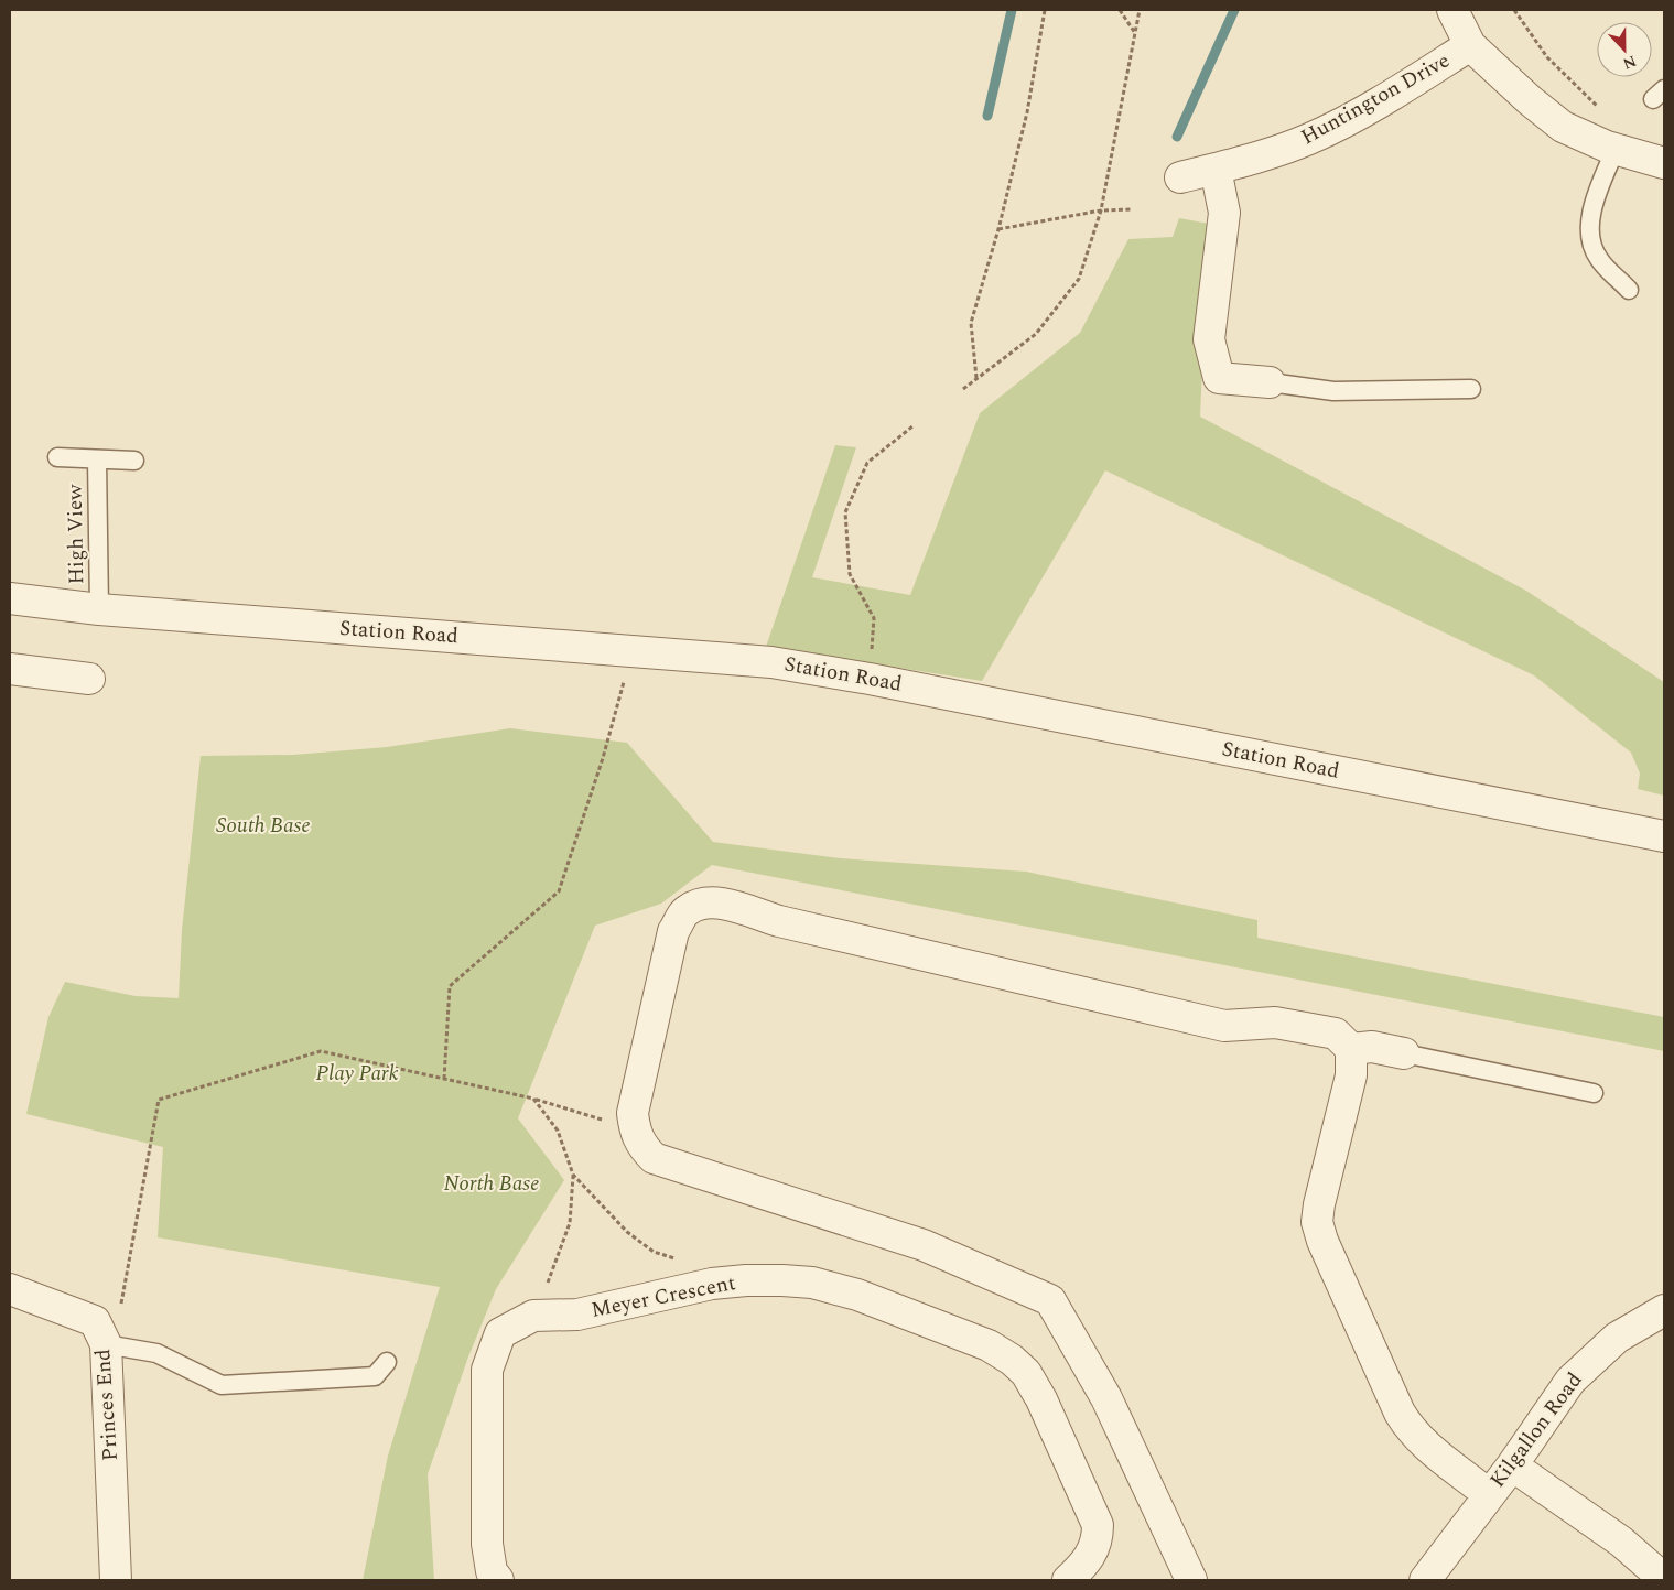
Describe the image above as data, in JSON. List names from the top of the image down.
{
  "streets": {
    "street": [
      "Huntington Drive",
      "Station Road",
      "Meyer Crescent",
      "Princes End",
      "Kilgallon Road"
    ],
    "lane": ["High View"]
  },
  "crossings": [
    ["High View", "Station Road"]
  ],
  "parks": ["South Base", "Play Park", "North Base"],
  "north": "bottom"
}
